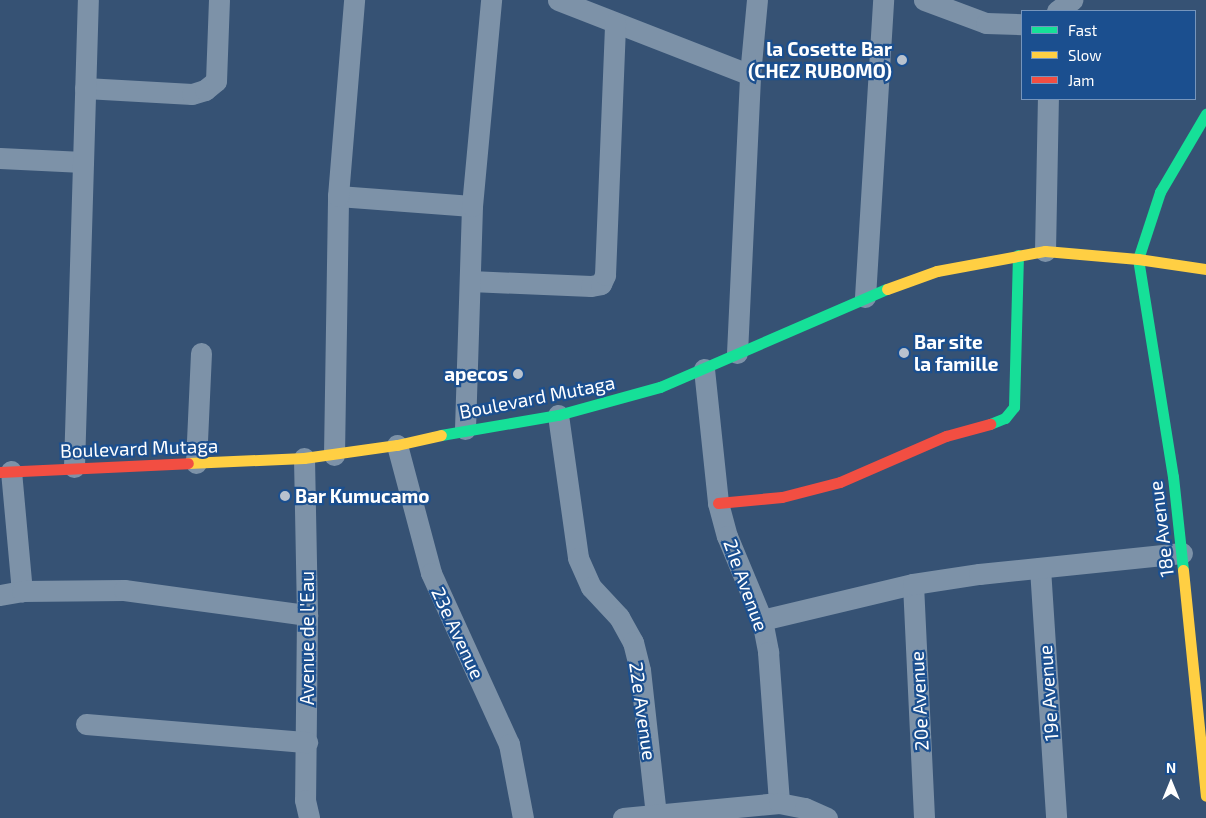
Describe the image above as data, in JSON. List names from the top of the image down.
{
  "streets": {
    "street": [
      "Boulevard Mutaga",
      "18e Avenue",
      "21e Avenue",
      "23e Avenue",
      "Avenue de l'Eau",
      "19e Avenue",
      "20e Avenue",
      "22e Avenue"
    ]
  },
  "crossings": [
    ["Boulevard Mutaga", "18e Avenue"],
    ["Boulevard Mutaga", "21e Avenue"],
    ["Boulevard Mutaga", "23e Avenue"],
    ["Boulevard Mutaga", "Avenue de l'Eau"],
    ["Boulevard Mutaga", "22e Avenue"]
  ],
  "places": [
    "la Cosette Bar (CHEZ RUBOMO)",
    "Bar site la famille",
    "apecos",
    "Bar Kumucamo"
  ],
  "legend": ["Fast", "Slow", "Jam"],
  "north": "top"
}
